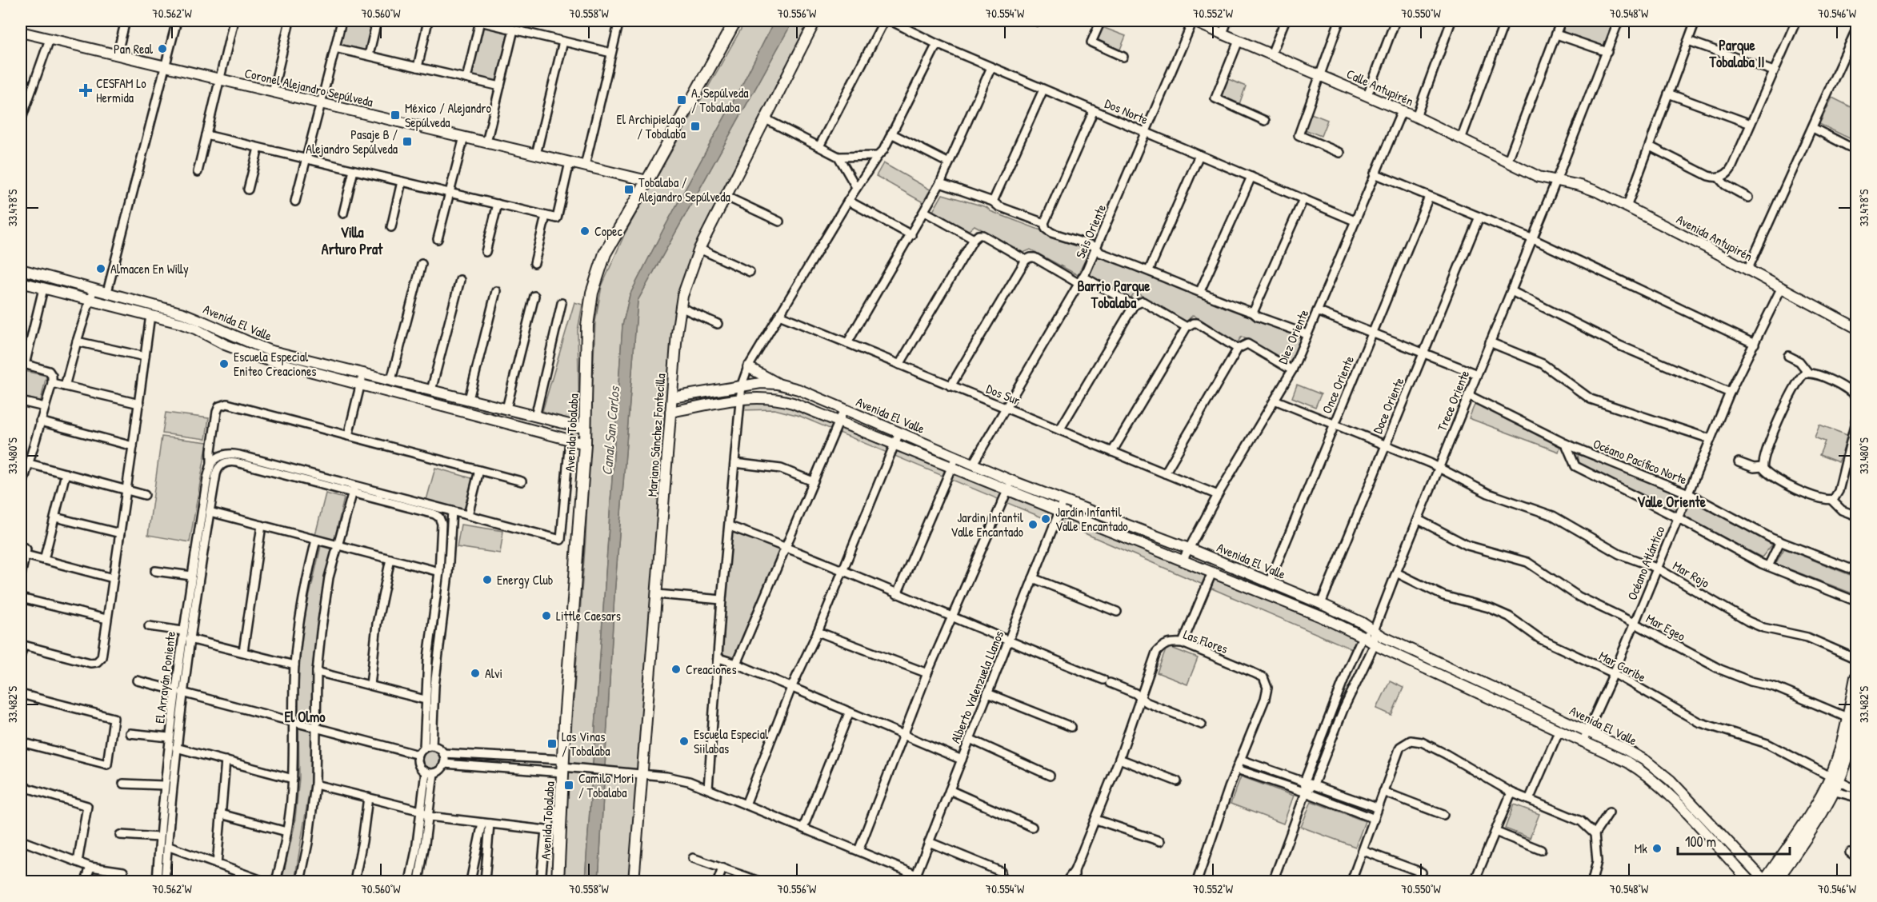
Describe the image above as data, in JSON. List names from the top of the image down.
{
  "streets": {
    "main road": ["Avenida Tobalaba"],
    "street": [
      "Coronel Alejandro Sepúlveda",
      "Calle Antupirén",
      "Dos Norte",
      "Seis Oriente",
      "Avenida Antupirén",
      "Avenida El Valle",
      "Diez Oriente",
      "Once Oriente",
      "Dos Sur",
      "Trece Oriente",
      "Doce Oriente",
      "Mariano Sánchez Fontecilla",
      "Océano Pacífico Norte",
      "Océano Atlántico",
      "Mar Rojo",
      "Mar Egeo",
      "Las Flores",
      "Mar Caribe",
      "El Arrayán Poniente",
      "Alberto Valenzuela Llanos"
    ]
  },
  "crossings": [
    ["Coronel Alejandro Sepúlveda", "Avenida Tobalaba"],
    ["Calle Antupirén", "Seis Oriente"],
    ["Calle Antupirén", "Avenida Antupirén"],
    ["Calle Antupirén", "Diez Oriente"],
    ["Calle Antupirén", "Trece Oriente"],
    ["Dos Norte", "Seis Oriente"],
    ["Dos Norte", "Diez Oriente"],
    ["Seis Oriente", "Avenida El Valle"],
    ["Seis Oriente", "Dos Sur"],
    ["Avenida Antupirén", "Trece Oriente"],
    ["Avenida Antupirén", "Océano Atlántico"],
    ["Avenida El Valle", "Diez Oriente"],
    ["Avenida El Valle", "Once Oriente"],
    ["Avenida El Valle", "Trece Oriente"],
    ["Avenida El Valle", "Doce Oriente"],
    ["Avenida El Valle", "Avenida Tobalaba"],
    ["Avenida El Valle", "Mariano Sánchez Fontecilla"],
    ["Avenida El Valle", "Océano Atlántico"],
    ["Avenida El Valle", "Alberto Valenzuela Llanos"],
    ["Diez Oriente", "Dos Sur"],
    ["Diez Oriente", "Mar Rojo"],
    ["Once Oriente", "Mar Rojo"],
    ["Trece Oriente", "Océano Pacífico Norte"],
    ["Trece Oriente", "Mar Rojo"],
    ["Trece Oriente", "Mar Egeo"],
    ["Trece Oriente", "Mar Caribe"],
    ["Doce Oriente", "Mar Rojo"],
    ["Océano Pacífico Norte", "Océano Atlántico"],
    ["Océano Atlántico", "Mar Rojo"],
    ["Océano Atlántico", "Mar Egeo"],
    ["Océano Atlántico", "Mar Caribe"]
  ],
  "districts": [
    "Parque Tobalaba II",
    "Villa Arturo Prat",
    "Barrio Parque Tobalaba",
    "Valle Oriente",
    "El Olmo"
  ],
  "water": ["Canal San Carlos"],
  "places": {
    "other": [
      "Pan Real",
      "Copec",
      "Almacen En Willy",
      "Escuela Especial Eniteo Creaciones",
      "Jardín Infantil Valle Encantado",
      "Jardin Infantil Valle Encantado",
      "Energy Club",
      "Little Caesars",
      "Creaciones",
      "Alvi",
      "Escuela Especial Siilabas",
      "Mk"
    ],
    "health": ["CESFAM Lo Hermida"],
    "transit": [
      "A. Sepúlveda / Tobalaba",
      "México / Alejandro Sepúlveda",
      "El Archipielago / Tobalaba",
      "Pasaje B / Alejandro Sepúlveda",
      "Tobalaba / Alejandro Sepúlveda",
      "Las Vinas / Tobalaba",
      "Camilo Mori / Tobalaba"
    ]
  },
  "scale_bar": "100 m",
  "coordinates": [
    "70.562°W",
    "70.560°W",
    "70.558°W",
    "70.556°W",
    "70.554°W",
    "70.552°W",
    "70.550°W",
    "70.548°W",
    "70.546°W",
    "33.478°S",
    "33.480°S",
    "33.482°S"
  ]
}
